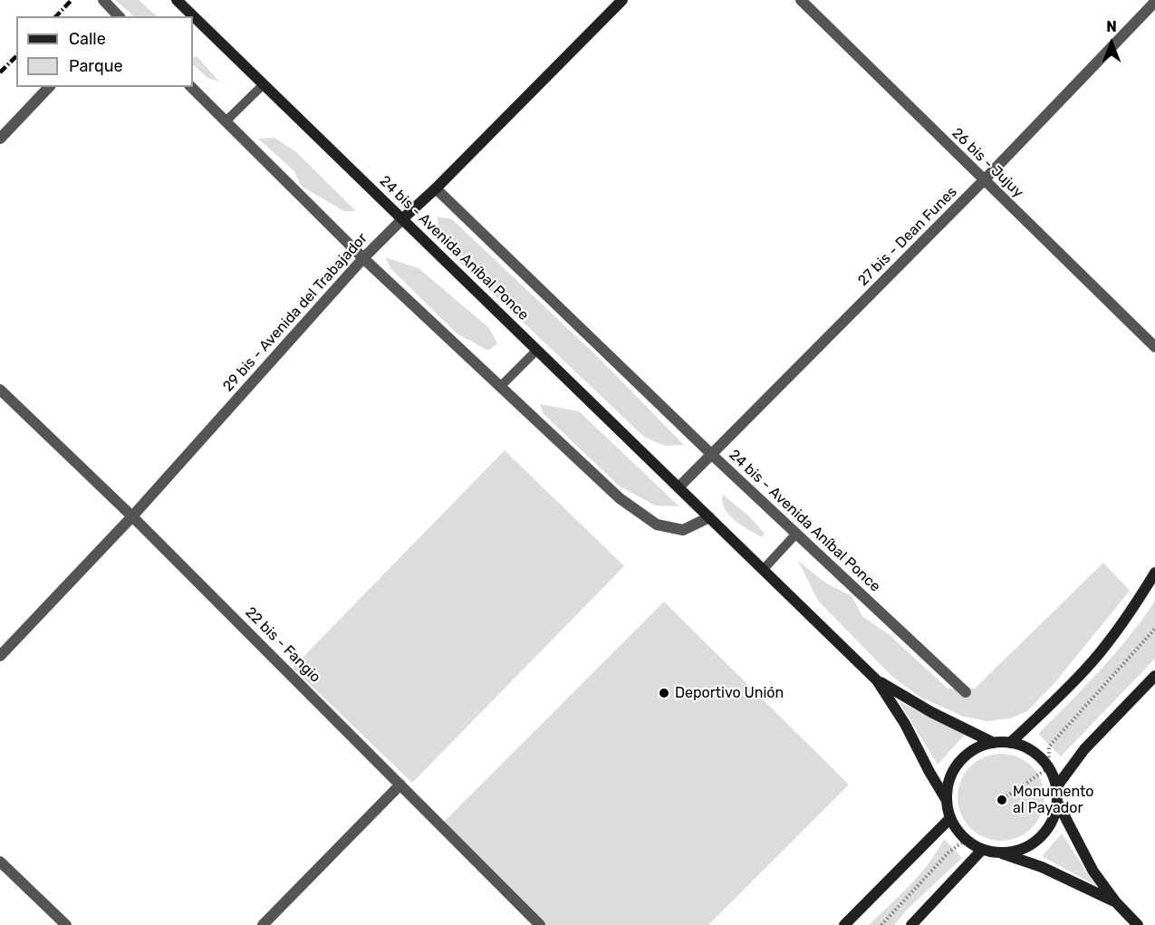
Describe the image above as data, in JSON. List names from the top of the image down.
{
  "streets": {
    "main road": ["24 bis - Avenida Aníbal Ponce", "29 bis - Avenida del Trabajador"],
    "street": ["26 bis - Jujuy", "27 bis - Dean Funes", "22 bis - Fangio"]
  },
  "crossings": [
    ["26 bis - Jujuy", "27 bis - Dean Funes"],
    ["27 bis - Dean Funes", "24 bis - Avenida Aníbal Ponce"],
    ["24 bis - Avenida Aníbal Ponce", "29 bis - Avenida del Trabajador"],
    ["29 bis - Avenida del Trabajador", "22 bis - Fangio"]
  ],
  "places": ["Deportivo Unión", "Monumento al Payador"],
  "legend": ["Calle", "Parque"],
  "north": "top"
}
